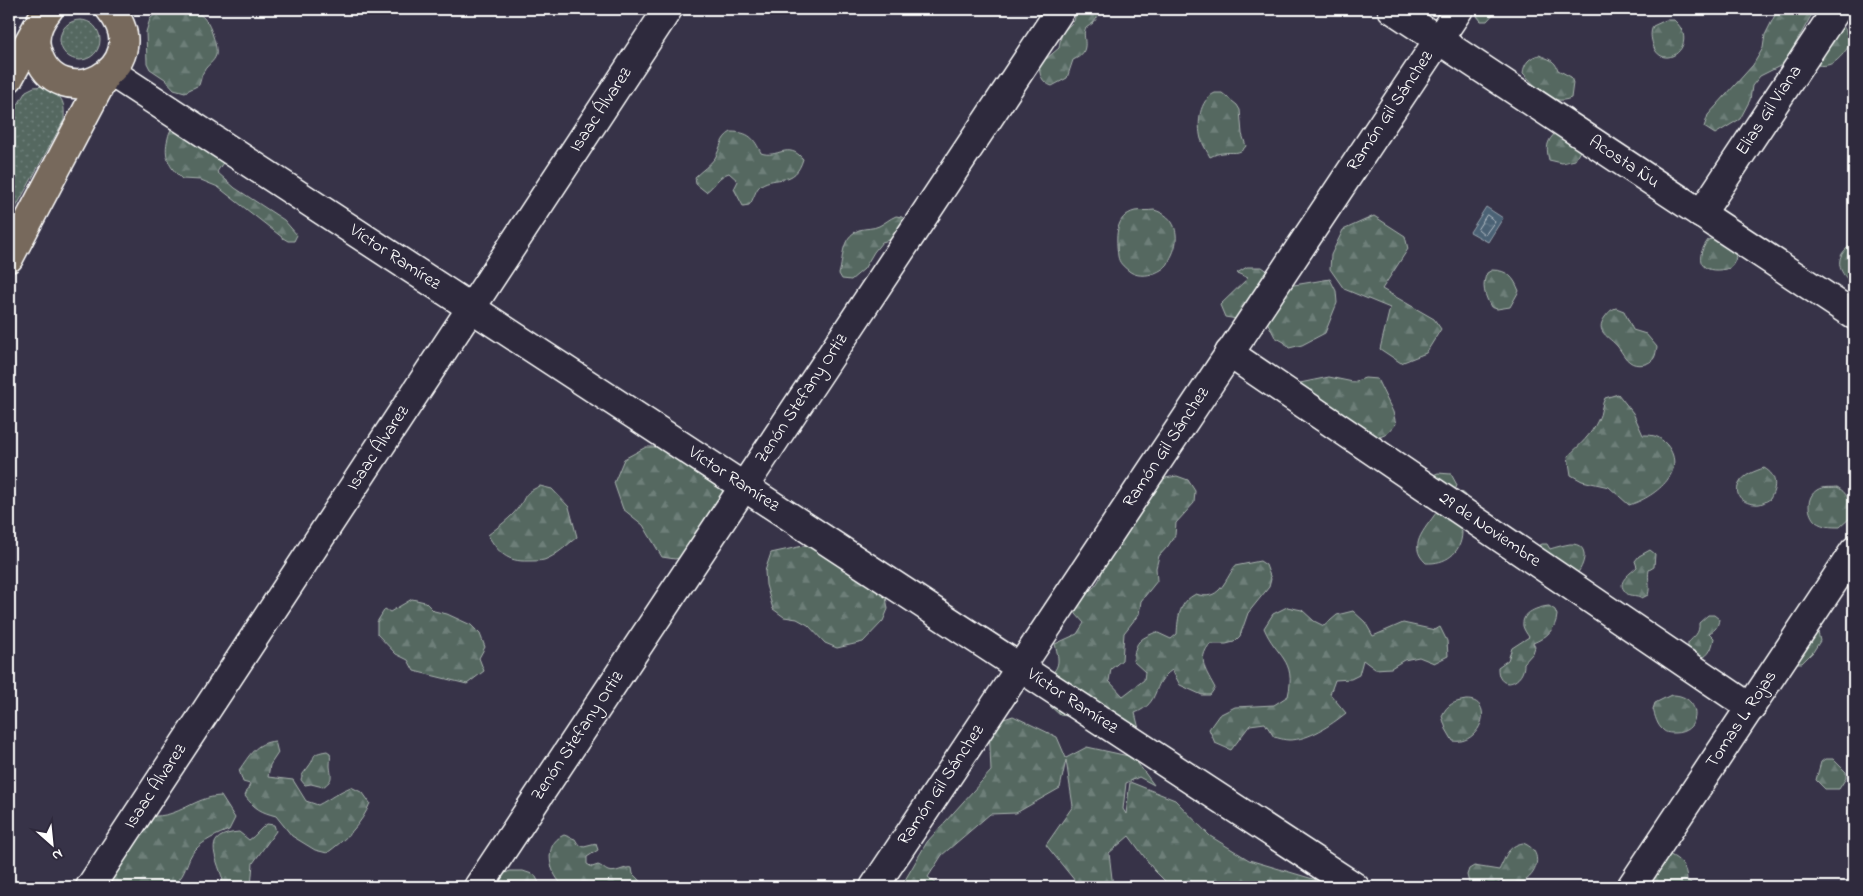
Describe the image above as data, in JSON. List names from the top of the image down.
{
  "streets": {
    "street": [
      "Isaac Álvarez",
      "Ramón Gil Sánchez",
      "Elias Gil Viana",
      "Acosta Ñu",
      "Víctor Ramírez",
      "Zenón Stefany Ortiz",
      "29 de Noviembre",
      "Tomas L. Rojas"
    ]
  },
  "crossings": [
    ["Isaac Álvarez", "Víctor Ramírez"],
    ["Ramón Gil Sánchez", "Acosta Ñu"],
    ["Ramón Gil Sánchez", "Víctor Ramírez"],
    ["Ramón Gil Sánchez", "29 de Noviembre"],
    ["Elias Gil Viana", "Acosta Ñu"],
    ["Víctor Ramírez", "Zenón Stefany Ortiz"],
    ["29 de Noviembre", "Tomas L. Rojas"]
  ],
  "north": "bottom right"
}
